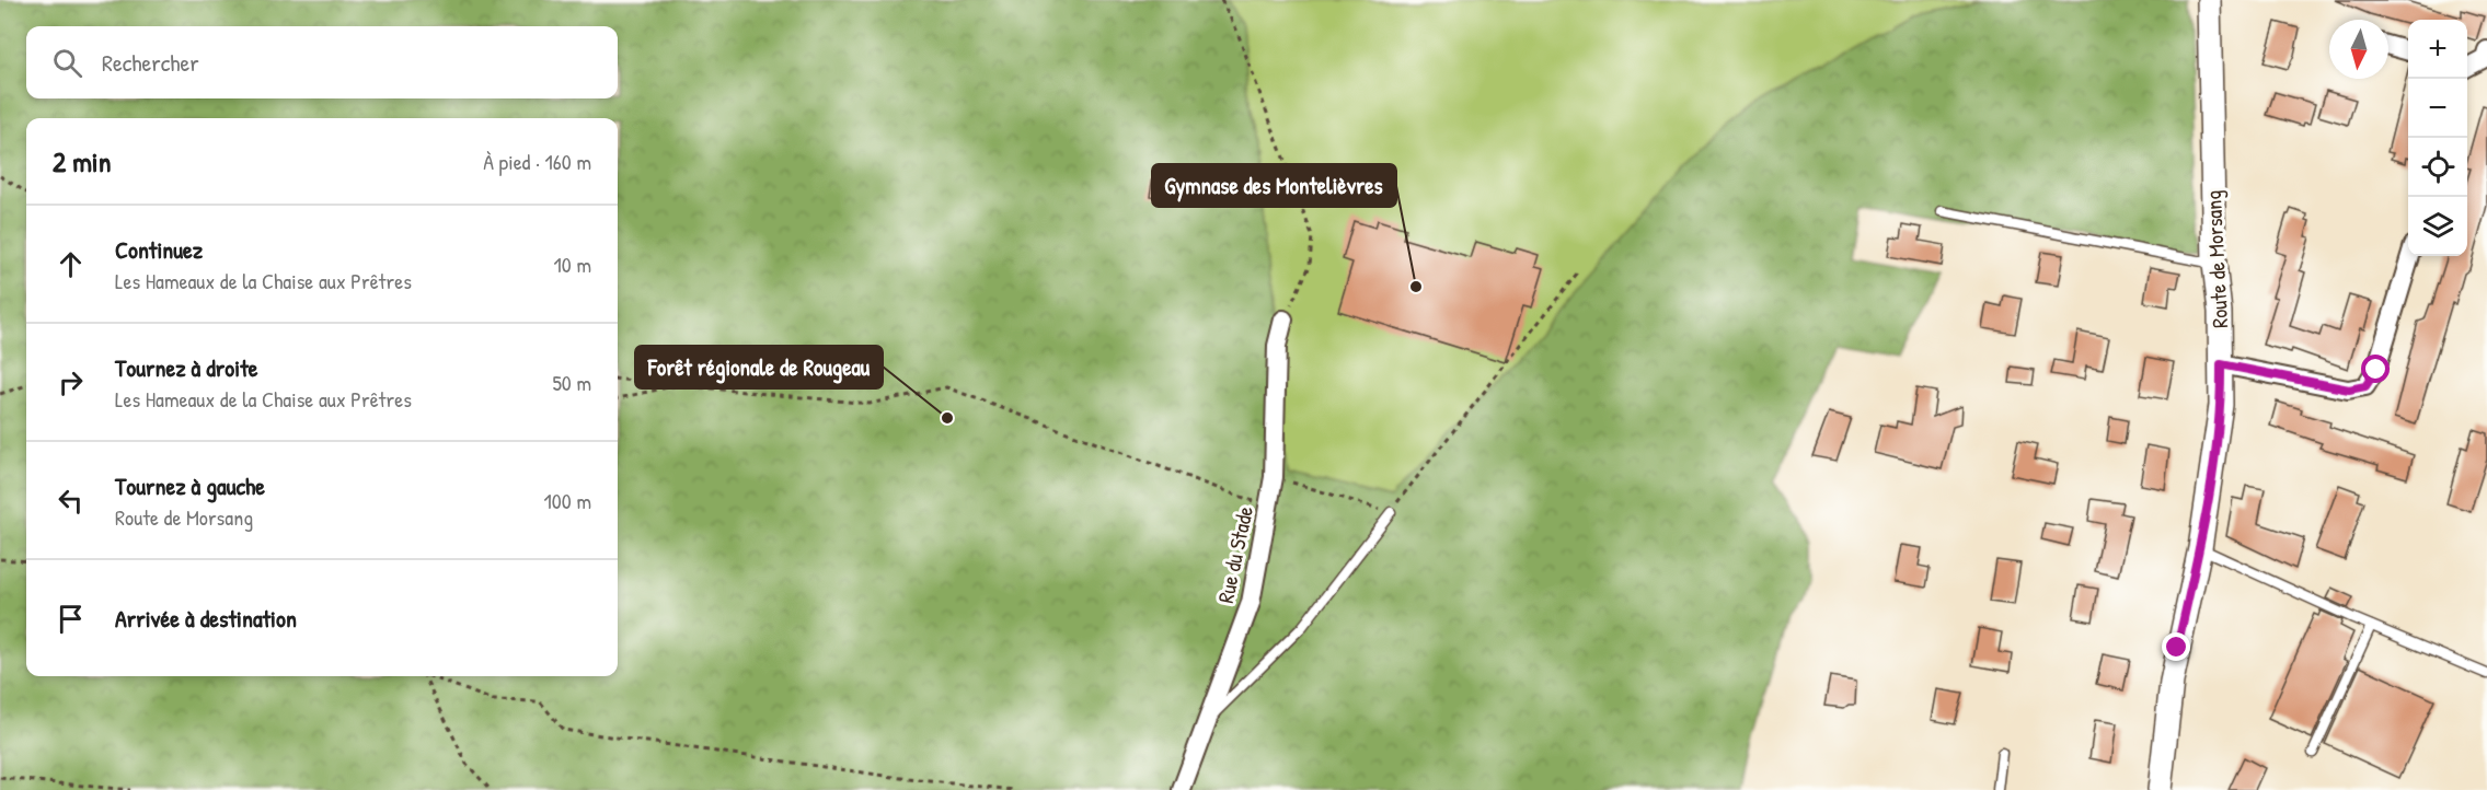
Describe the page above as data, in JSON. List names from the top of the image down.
{
  "streets": {
    "street": ["Route de Morsang", "Rue du Stade"]
  },
  "places": ["Gymnase des Montelièvres", "Forêt régionale de Rougeau"],
  "north": "bottom",
  "page": {
    "map_buttons": ["+", "−"],
    "search": "Rechercher",
    "heading": ["2 min", "À pied · 160 m"],
    "list": [
      ["Continuez", "Les Hameaux de la Chaise aux Prêtres", "10 m"],
      ["Tournez à droite", "Les Hameaux de la Chaise aux Prêtres", "50 m"],
      ["Tournez à gauche", "Route de Morsang", "100 m"],
      "Arrivée à destination"
    ]
  }
}
